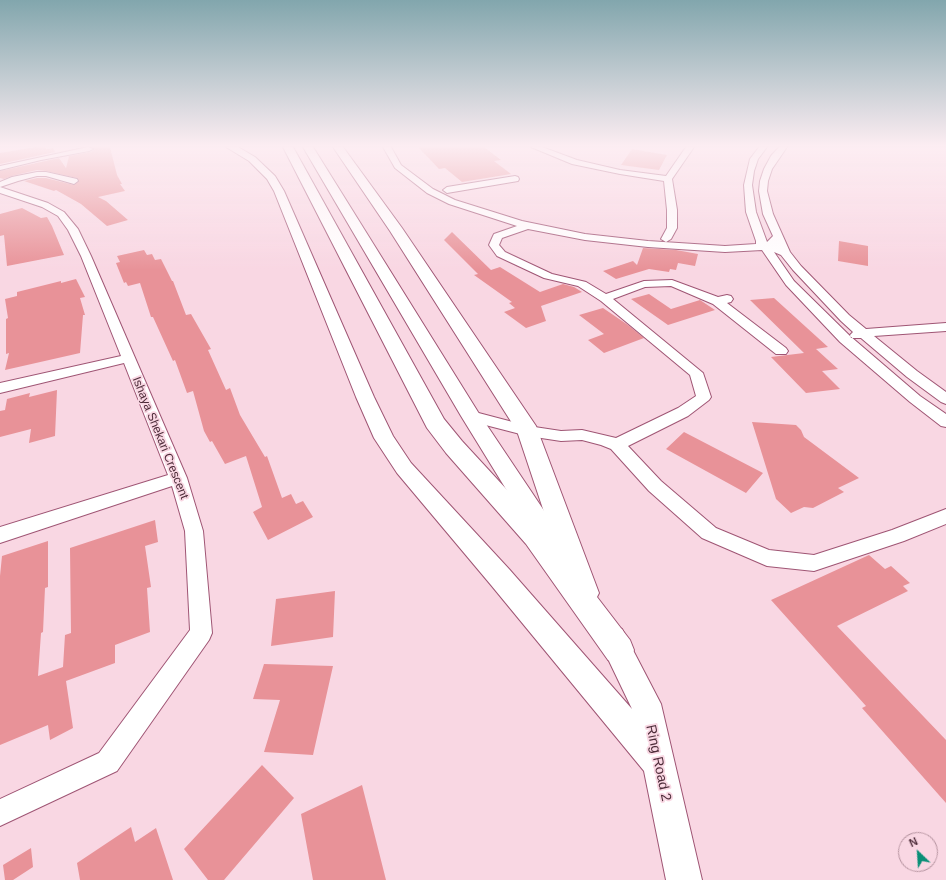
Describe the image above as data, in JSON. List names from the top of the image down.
{
  "streets": {
    "main road": ["Ring Road 2"],
    "street": ["Ishaya Shekari Crescent"]
  },
  "north": "top left"
}
